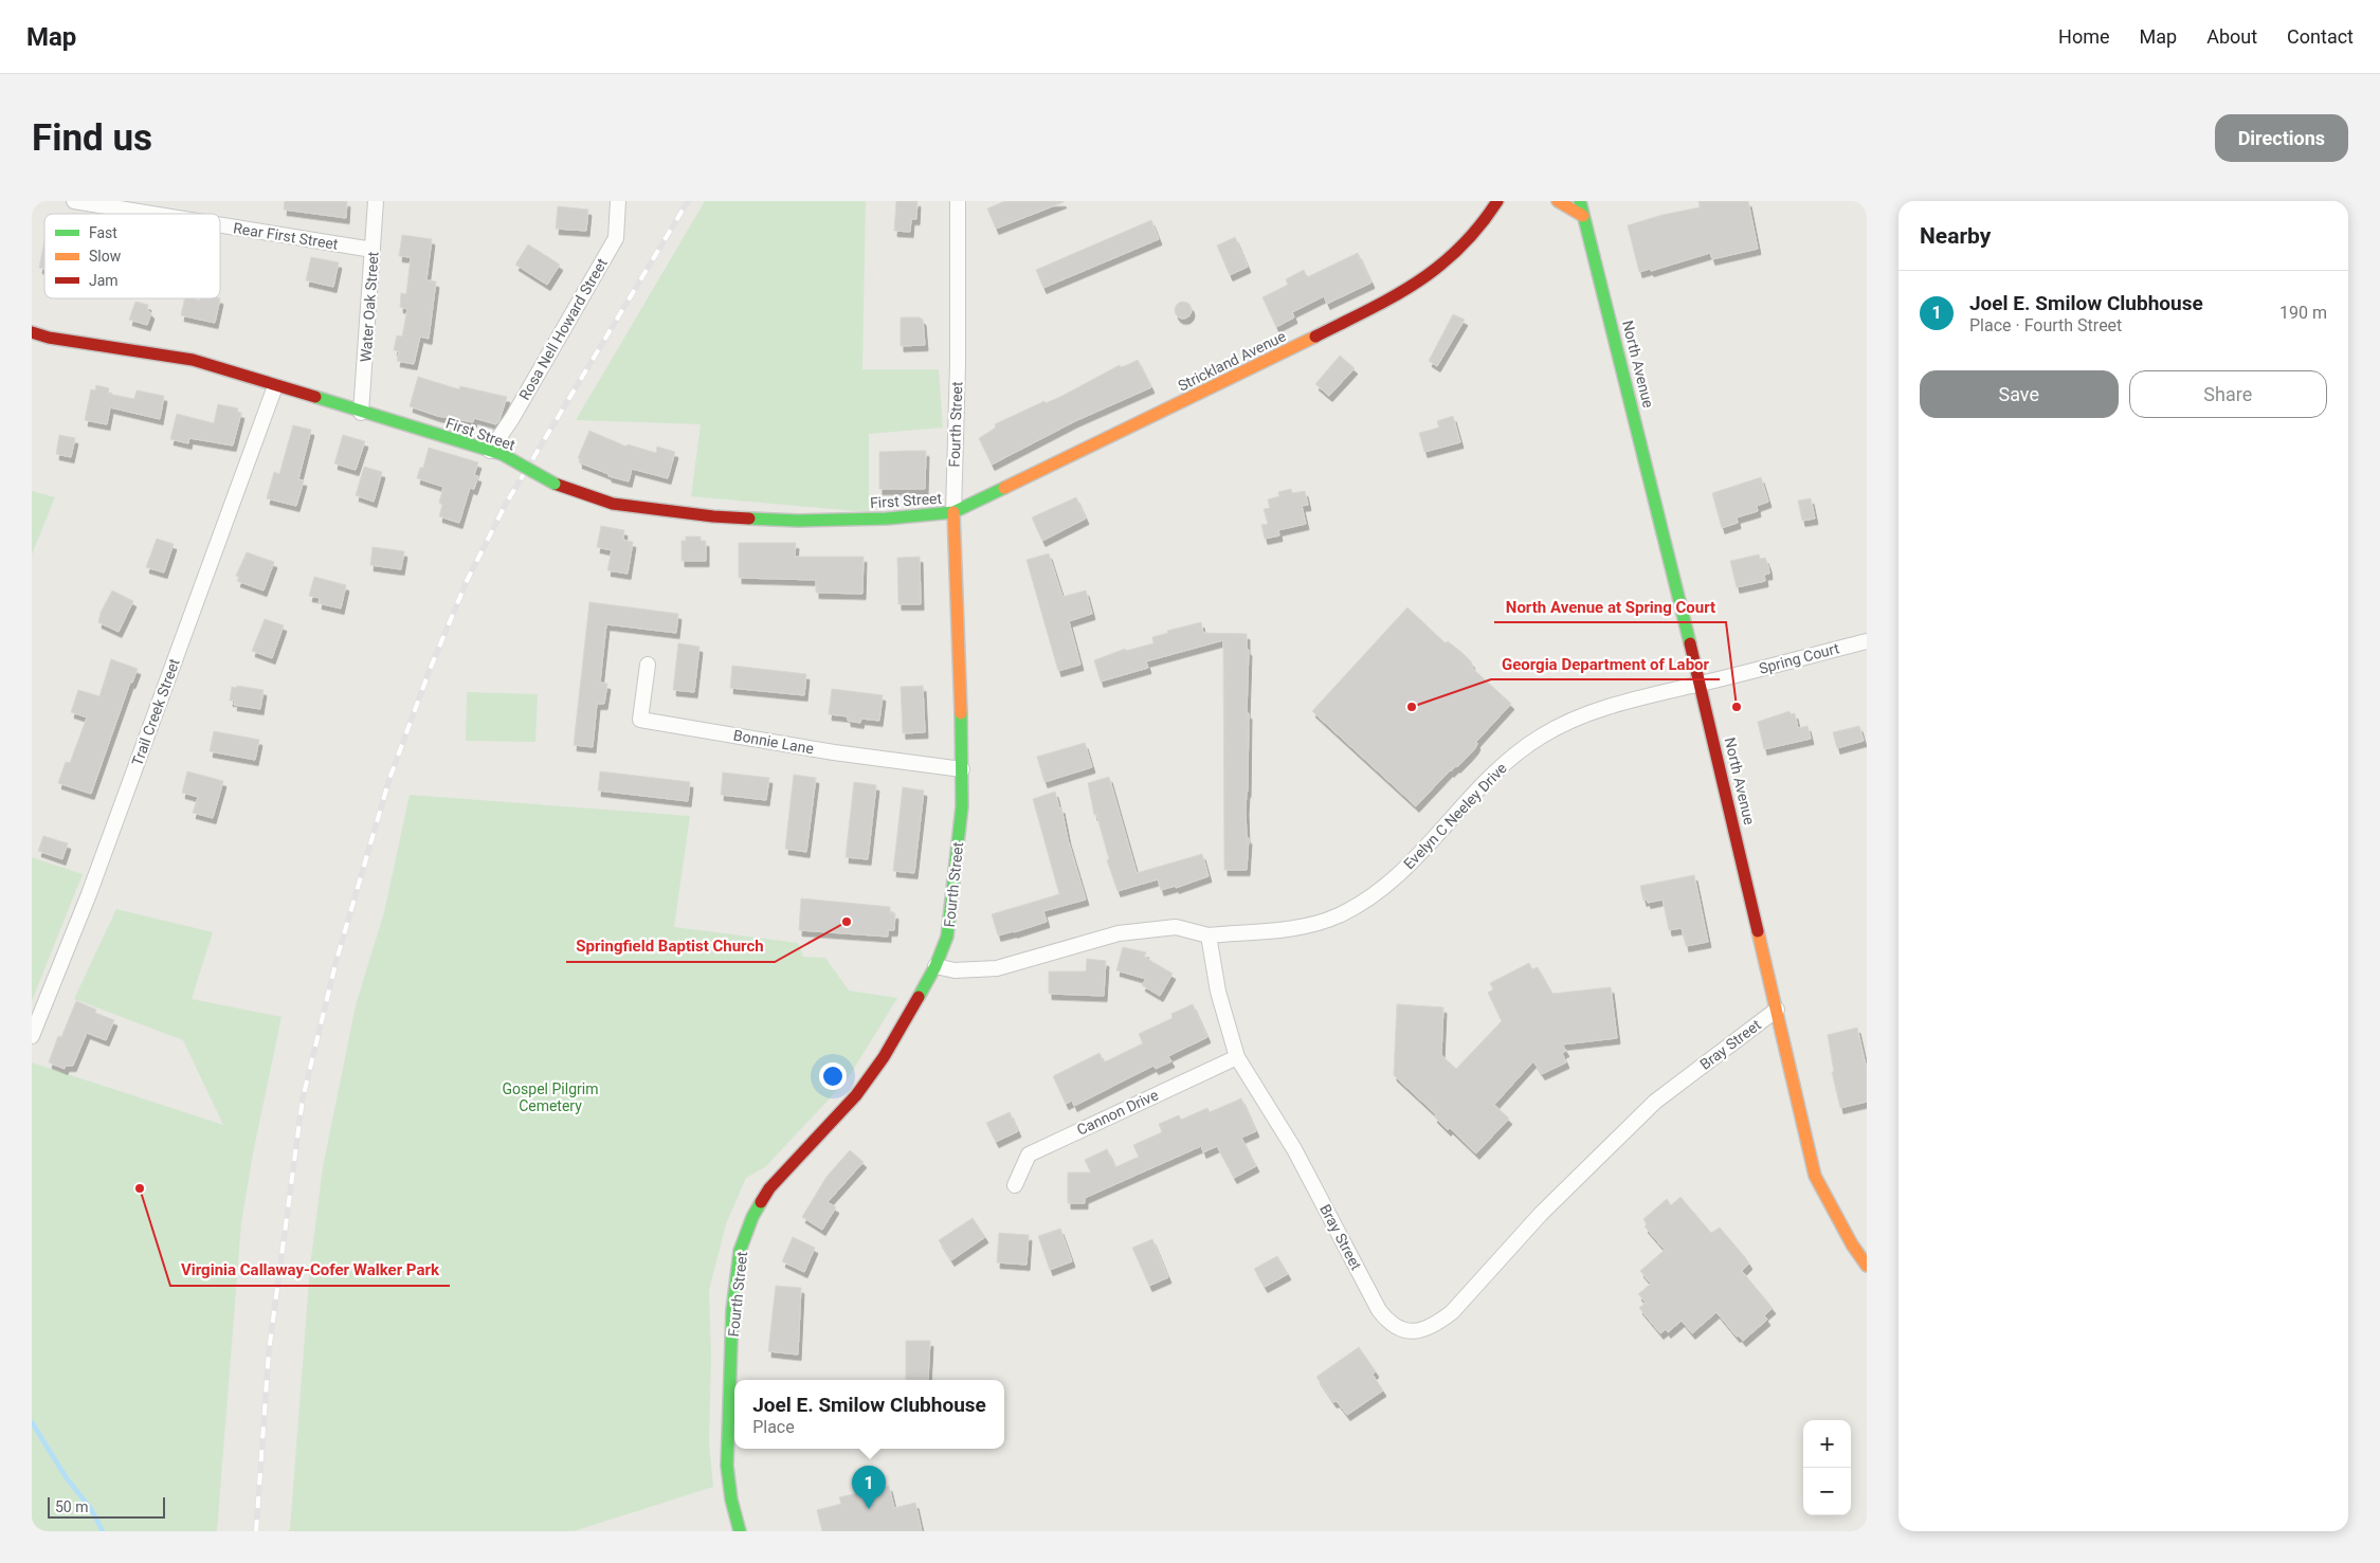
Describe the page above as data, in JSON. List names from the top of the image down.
{
  "streets": {
    "street": [
      "Rear First Street",
      "Water Oak Street",
      "Rosa Nell Howard Street",
      "Strickland Avenue",
      "North Avenue",
      "Fourth Street",
      "First Street",
      "Spring Court",
      "Trail Creek Street",
      "Bonnie Lane",
      "Evelyn C Neeley Drive",
      "Bray Street",
      "Cannon Drive"
    ]
  },
  "crossings": [
    ["Rear First Street", "Water Oak Street"],
    ["Water Oak Street", "First Street"],
    ["Rosa Nell Howard Street", "First Street"],
    ["Strickland Avenue", "Fourth Street"],
    ["Strickland Avenue", "First Street"],
    ["North Avenue", "Spring Court"],
    ["North Avenue", "Evelyn C Neeley Drive"],
    ["North Avenue", "Bray Street"],
    ["Fourth Street", "First Street"],
    ["Fourth Street", "Bonnie Lane"],
    ["First Street", "Trail Creek Street"],
    ["Spring Court", "Evelyn C Neeley Drive"],
    ["Evelyn C Neeley Drive", "Bray Street"],
    ["Bray Street", "Cannon Drive"]
  ],
  "parks": ["Gospel Pilgrim Cemetery"],
  "places": [
    "Georgia Department of Labor",
    "North Avenue at Spring Court",
    "Springfield Baptist Church",
    "Virginia Callaway-Cofer Walker Park"
  ],
  "legend": ["Fast", "Slow", "Jam"],
  "scale_bar": "50 m",
  "page": {
    "header": "Map",
    "nav": [
      "Home",
      "Map",
      "About",
      "Contact"
    ],
    "buttons": [
      "Directions",
      ["Save", "Share"]
    ],
    "title": "Find us",
    "heading": "Nearby",
    "list": [
      {
        "mark": "1",
        "name": "Joel E. Smilow Clubhouse",
        "note": "Place · Fourth Street",
        "value": "190 m"
      }
    ],
    "popup": ["Joel E. Smilow Clubhouse", "Place"],
    "map_buttons": ["+", "−"],
    "pins": "1",
    "scale": "50 m"
  }
}
